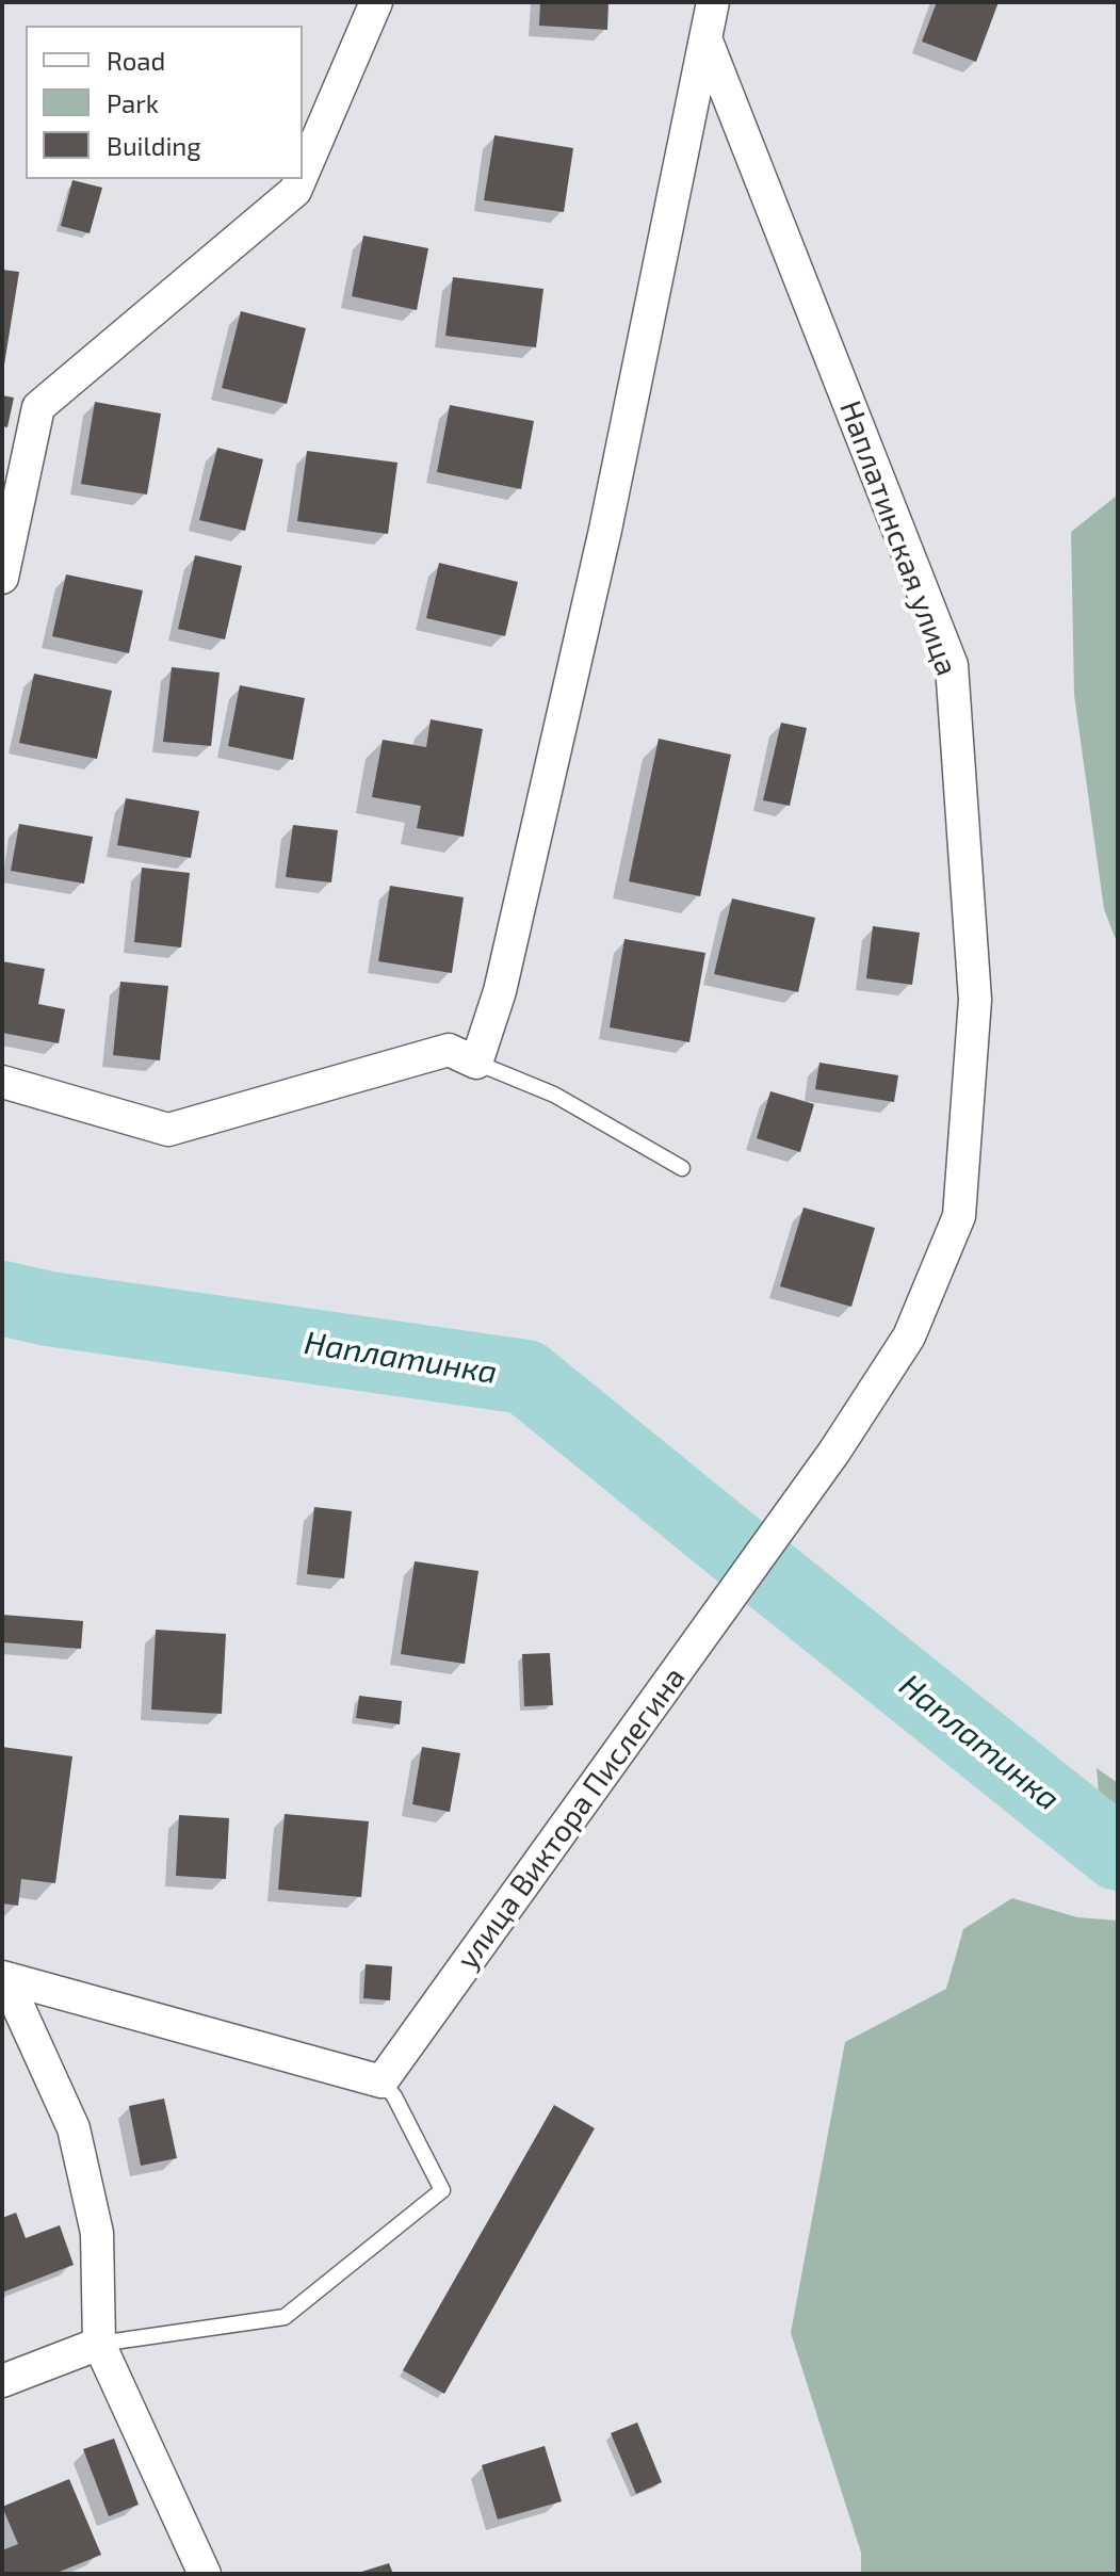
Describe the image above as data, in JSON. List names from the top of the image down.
{
  "streets": {
    "street": ["Наплатинская улица", "улица Виктора Пислегина"]
  },
  "crossings": [
    ["Наплатинская улица", "улица Виктора Пислегина"]
  ],
  "water": ["Наплатинка"],
  "legend": ["Road", "Park", "Building"]
}
